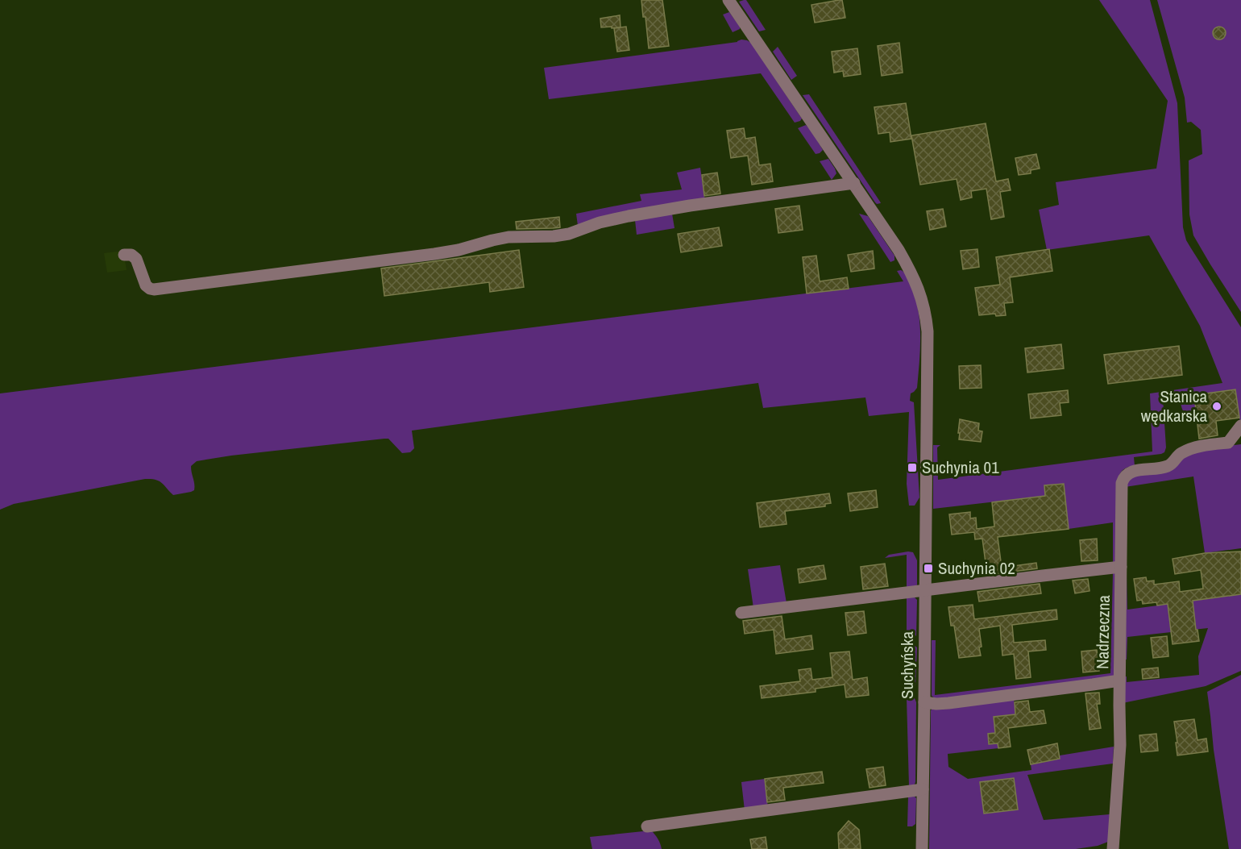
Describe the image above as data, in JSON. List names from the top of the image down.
{
  "streets": {
    "street": ["Nadrzeczna", "Suchyńska"]
  },
  "places": {
    "other": ["Stanica wędkarska"],
    "transit": ["Suchynia 01", "Suchynia 02"]
  }
}
